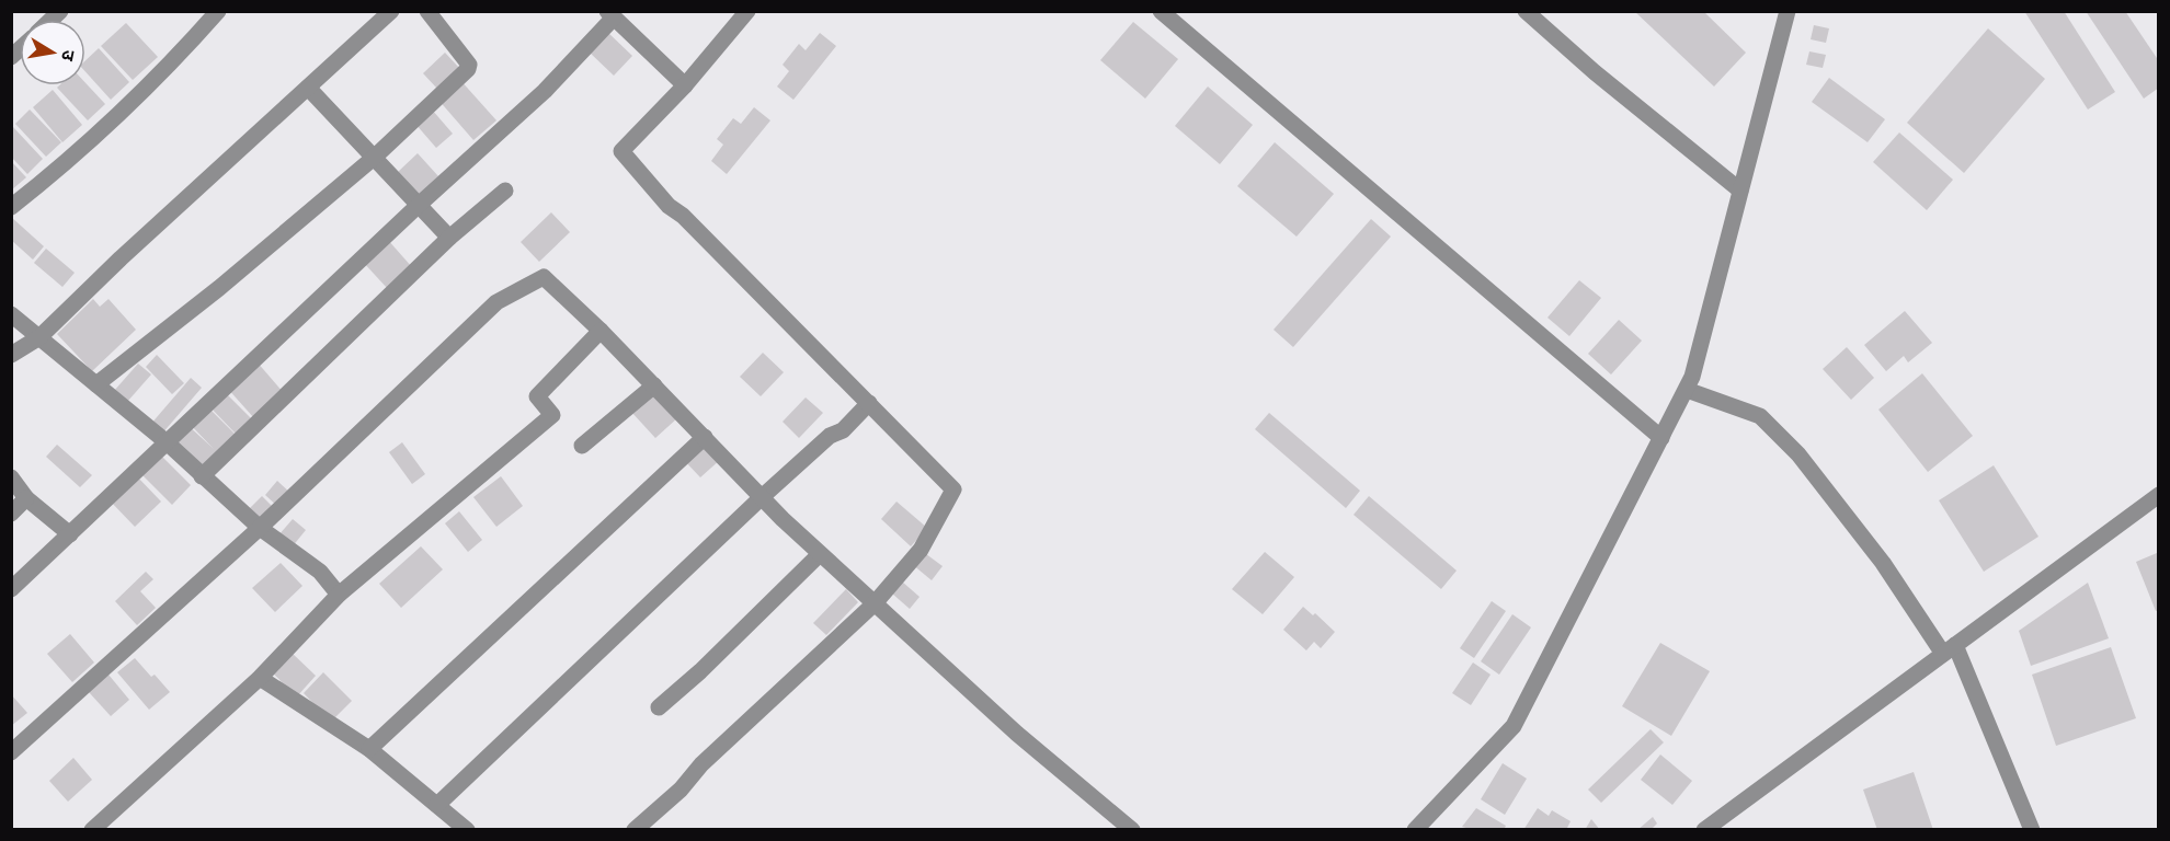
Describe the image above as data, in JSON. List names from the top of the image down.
{
  "north": "right"
}
